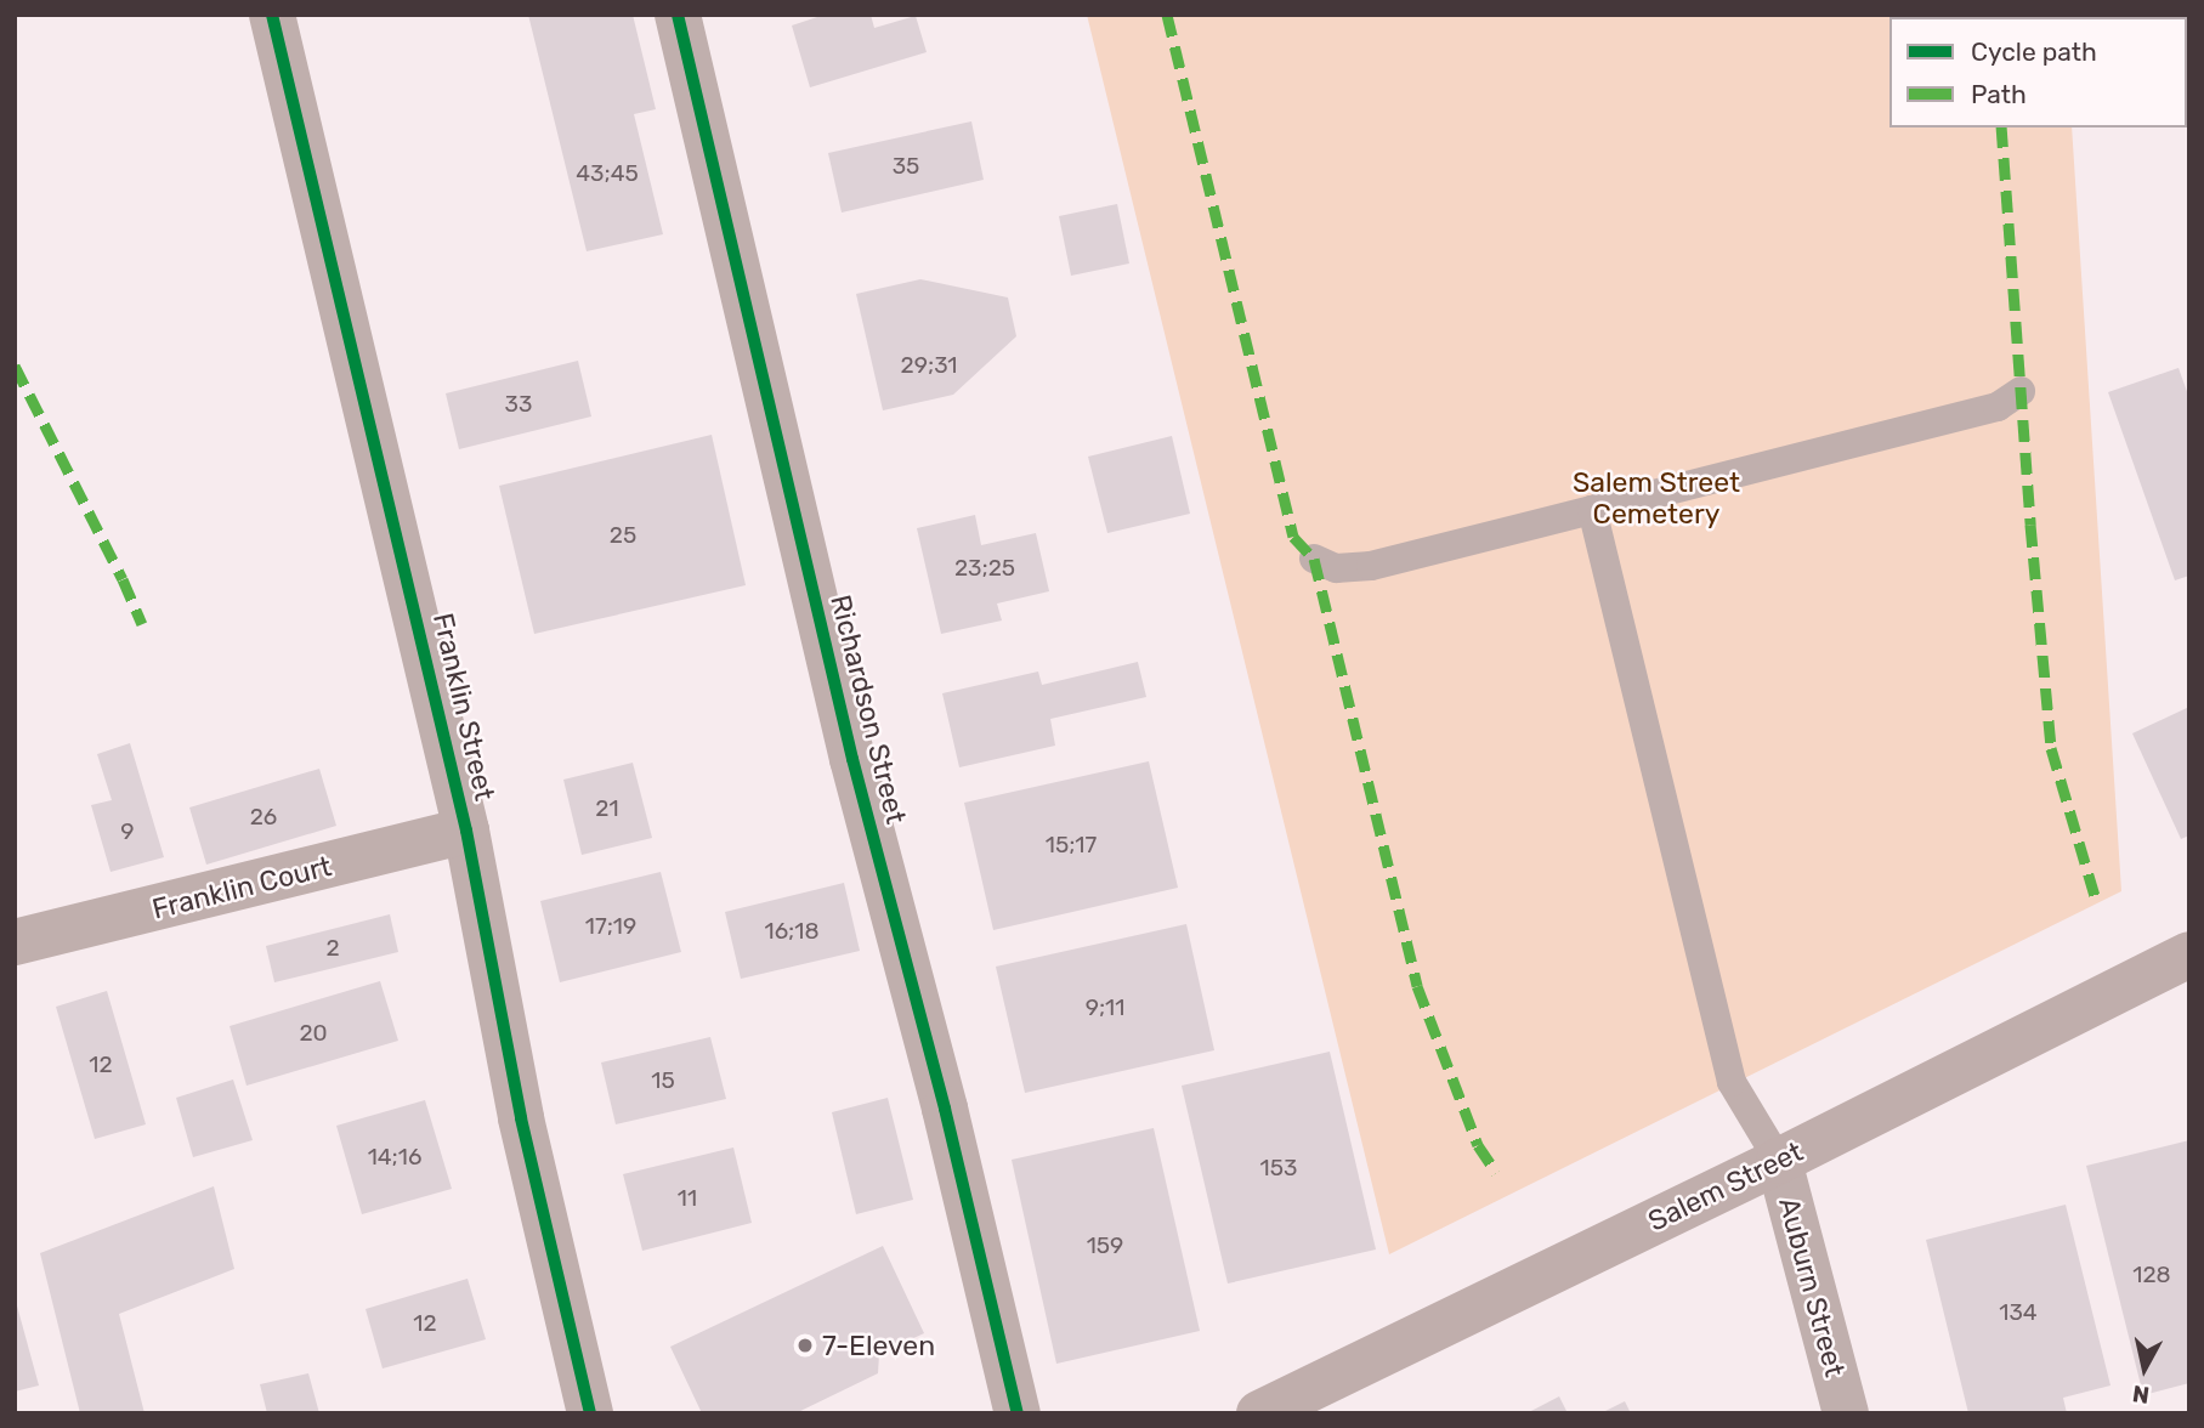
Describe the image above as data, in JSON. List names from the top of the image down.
{
  "streets": {
    "main road": ["Salem Street"],
    "street": [
      "Franklin Street",
      "Richardson Street",
      "Franklin Court",
      "Auburn Street"
    ]
  },
  "crossings": [
    ["Franklin Street", "Franklin Court"],
    ["Salem Street", "Auburn Street"]
  ],
  "parks": ["Salem Street Cemetery"],
  "places": ["7-Eleven"],
  "house_numbers": [
    "35",
    "43;45",
    "29;31",
    "33",
    "25",
    "23;25",
    "21",
    "26",
    "9",
    "15;17",
    "17;19",
    "16;18",
    "2",
    "9;11",
    "20",
    "12",
    "15",
    "14;16",
    "153",
    "11",
    "159",
    "128",
    "134",
    "12"
  ],
  "legend": ["Cycle path", "Path"],
  "north": "bottom"
}
